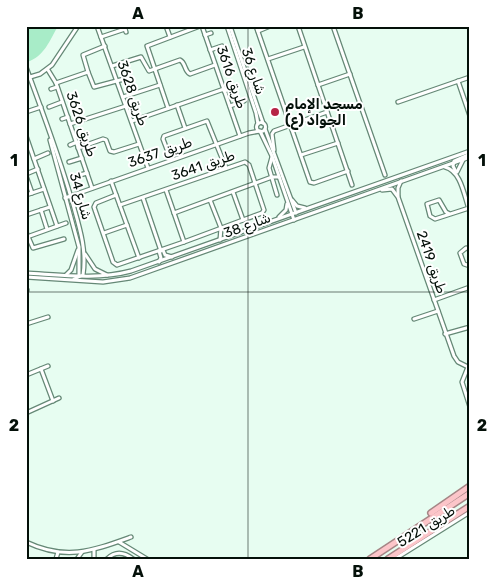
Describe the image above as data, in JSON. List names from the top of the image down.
{
  "streets": {
    "street": [
      "شارع 36",
      "طريق 3616",
      "طريق 3628",
      "طريق 3626",
      "طريق 3637",
      "طريق 3641",
      "شارع 34",
      "شارع 38",
      "طريق 2419",
      "طريق 5221"
    ]
  },
  "crossings": [
    ["شارع 36", "طريق 3637"],
    ["طريق 3616", "طريق 3637"],
    ["طريق 3628", "طريق 3637"],
    ["طريق 3626", "طريق 3637"],
    ["طريق 3637", "شارع 34"],
    ["شارع 34", "شارع 38"],
    ["شارع 38", "طريق 2419"]
  ],
  "places": ["مسجد الإمام الجواد (ع)"],
  "grid": {
    "columns": ["A", "B"],
    "rows": ["1", "2"]
  }
}
